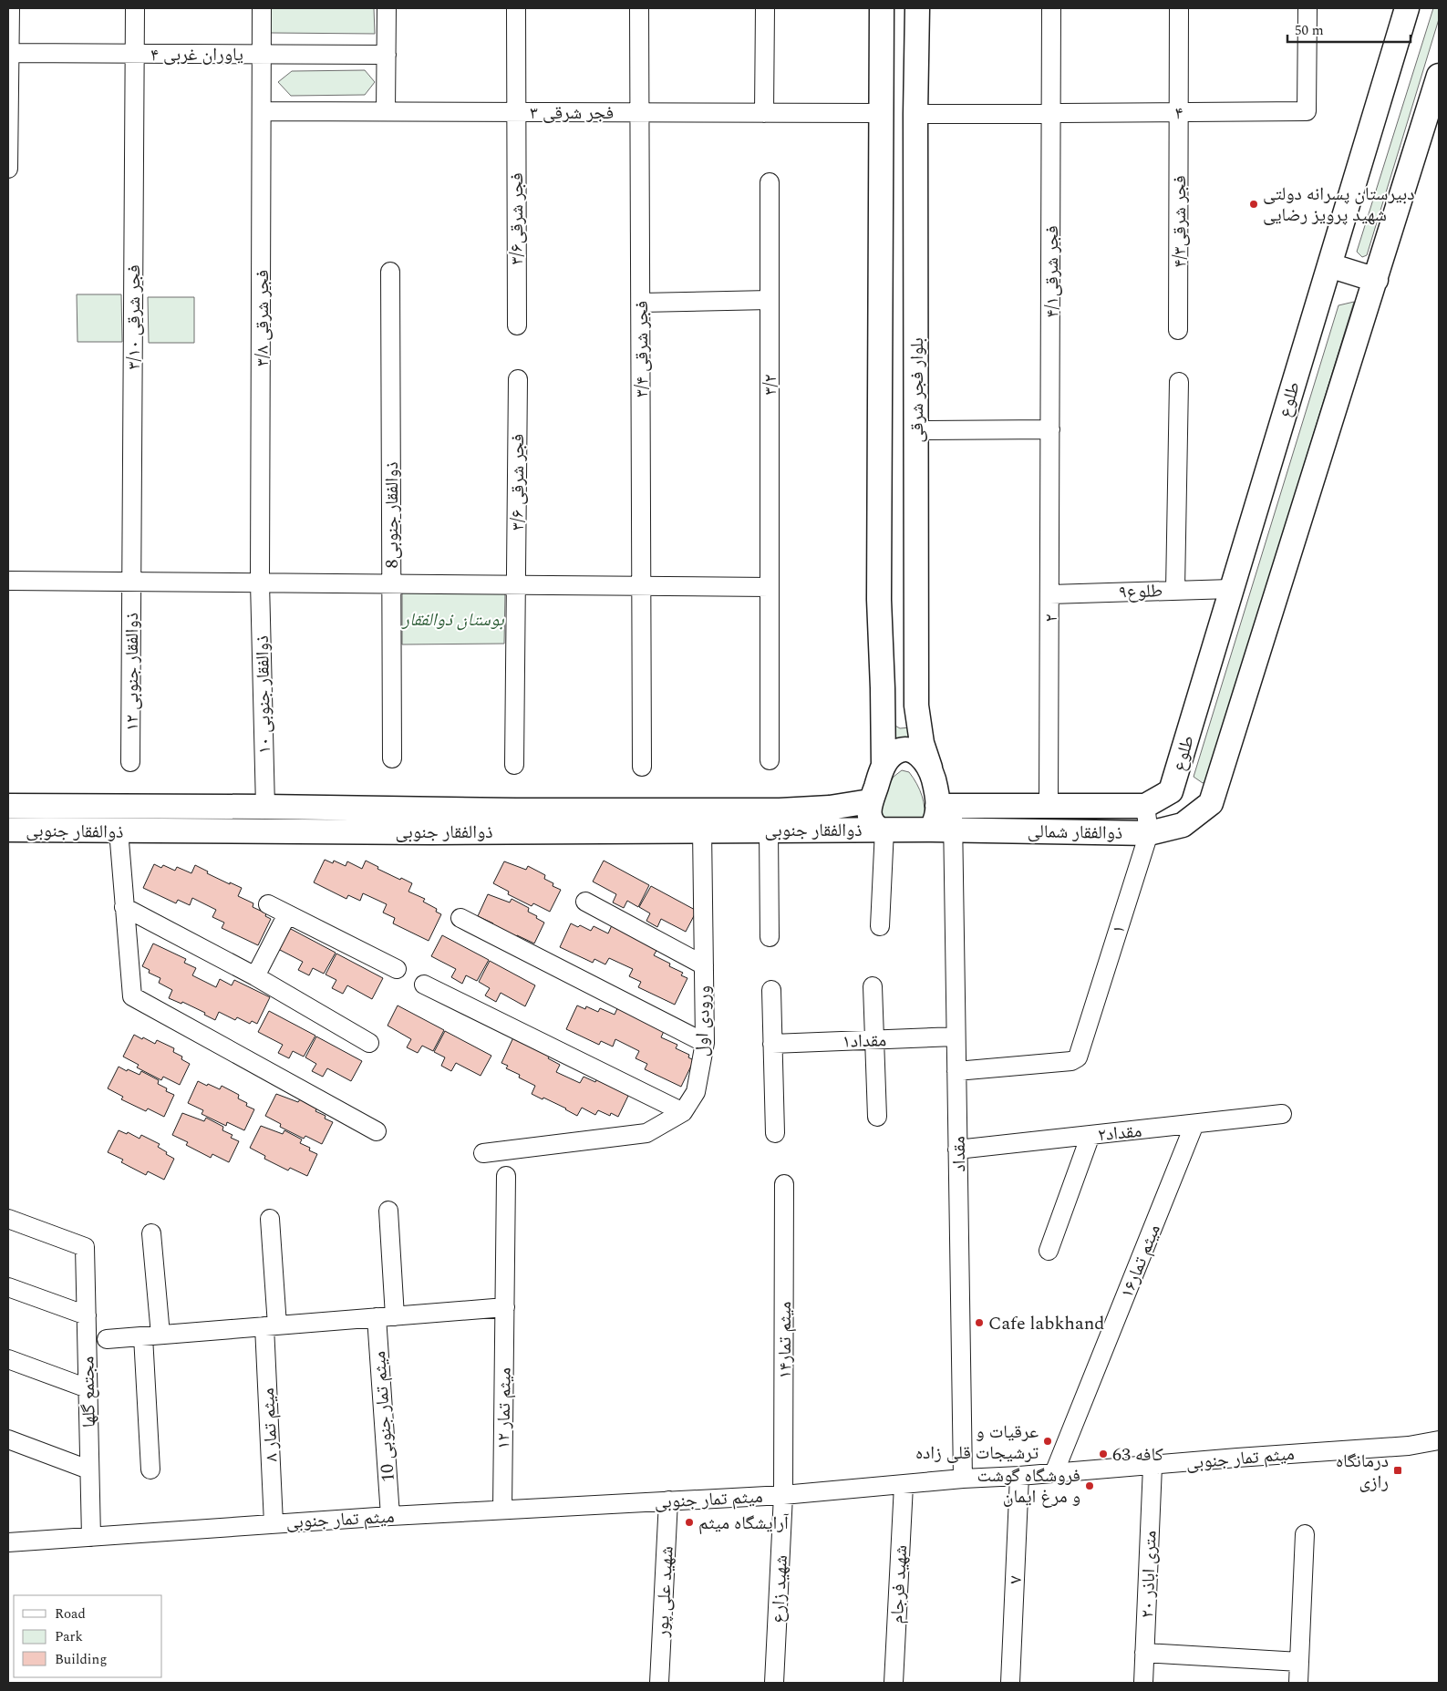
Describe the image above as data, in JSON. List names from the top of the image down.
{
  "streets": {
    "main road": [
      "بلوار فجر شرقی",
      "طلوع",
      "ذوالفقار جنوبی",
      "ذوالفقار شمالی"
    ],
    "street": [
      "۴ یاوران غربی",
      "۳ فجر شرقی",
      "۴",
      "فجر شرقی۳/۶",
      "فجر شرقی۴/۳",
      "فجر شرقی۴/۱",
      "۳/۱۰ فجر شرقی",
      "۳/۸ فجر شرقی",
      "۳/۴ فجر شرقی",
      "۳/۲",
      "۳/۶ فجر شرقی",
      "8ذوالفقار جنوبی",
      "طلوع۹",
      "۲",
      "۱۲ ذوالفقار جنوبی",
      "۱۰ ذوالفقار جنوبی",
      "۱",
      "ورودی اول",
      "مقداد۱",
      "مقداد۲",
      "مقداد",
      "میثم تمار۱۶",
      "میثم تمار۱۴",
      "مجتمع گلها",
      "میثم تمار ۱۲",
      "میثم تمار جنوبی 10",
      "میثم تمار ۸",
      "میثم تمار جنوبی",
      "۲۰ متری اباذر",
      "۷",
      "شهید فرجام",
      "شهید زارع",
      "شهید علی پور"
    ]
  },
  "crossings": [
    ["۴ یاوران غربی", "۳/۱۰ فجر شرقی"],
    ["۴ یاوران غربی", "۳/۸ فجر شرقی"],
    ["۳ فجر شرقی", "فجر شرقی۳/۶"],
    ["۳ فجر شرقی", "۳/۸ فجر شرقی"],
    ["۳ فجر شرقی", "۳/۴ فجر شرقی"],
    ["۳ فجر شرقی", "بلوار فجر شرقی"],
    ["۴", "فجر شرقی۴/۳"],
    ["۴", "فجر شرقی۴/۱"],
    ["۴", "بلوار فجر شرقی"],
    ["فجر شرقی۴/۱", "۲"],
    ["۳/۱۰ فجر شرقی", "۱۲ ذوالفقار جنوبی"],
    ["۳/۸ فجر شرقی", "۱۰ ذوالفقار جنوبی"],
    ["بلوار فجر شرقی", "ذوالفقار جنوبی"],
    ["بلوار فجر شرقی", "ذوالفقار شمالی"],
    ["بلوار فجر شرقی", "مقداد"],
    ["طلوع", "طلوع۹"],
    ["طلوع", "ذوالفقار شمالی"],
    ["طلوع۹", "۲"],
    ["۲", "ذوالفقار شمالی"],
    ["۱۰ ذوالفقار جنوبی", "ذوالفقار جنوبی"],
    ["ذوالفقار جنوبی", "ذوالفقار شمالی"],
    ["ذوالفقار جنوبی", "ورودی اول"],
    ["ذوالفقار جنوبی", "مقداد"],
    ["ذوالفقار شمالی", "۱"],
    ["ذوالفقار شمالی", "مقداد"],
    ["۱", "مقداد"],
    ["مقداد۱", "مقداد"],
    ["مقداد۲", "مقداد"],
    ["مقداد۲", "میثم تمار۱۶"],
    ["مقداد", "میثم تمار جنوبی"],
    ["میثم تمار۱۶", "میثم تمار جنوبی"],
    ["میثم تمار۱۴", "میثم تمار جنوبی"],
    ["میثم تمار۱۴", "شهید زارع"],
    ["مجتمع گلها", "میثم تمار جنوبی"],
    ["میثم تمار ۱۲", "میثم تمار جنوبی"],
    ["میثم تمار جنوبی 10", "میثم تمار جنوبی"],
    ["میثم تمار ۸", "میثم تمار جنوبی"],
    ["میثم تمار جنوبی", "۲۰ متری اباذر"],
    ["میثم تمار جنوبی", "۷"],
    ["میثم تمار جنوبی", "شهید فرجام"],
    ["میثم تمار جنوبی", "شهید زارع"],
    ["میثم تمار جنوبی", "شهید علی پور"]
  ],
  "parks": ["بوستان ذوالفقار"],
  "places": {
    "other": [
      "دبیرستان پسرانه دولتی شهید پرویز رضایی",
      "Cafe labkhand",
      "عرقیات و ترشیجات قلی زاده",
      "کافه 63",
      "فروشگاه گوشت و مرغ ایمان",
      "آرایشگاه میثم"
    ],
    "transit": ["درمانگاه رازی"]
  },
  "legend": ["Road", "Park", "Building"],
  "scale_bar": "50 m"
}
